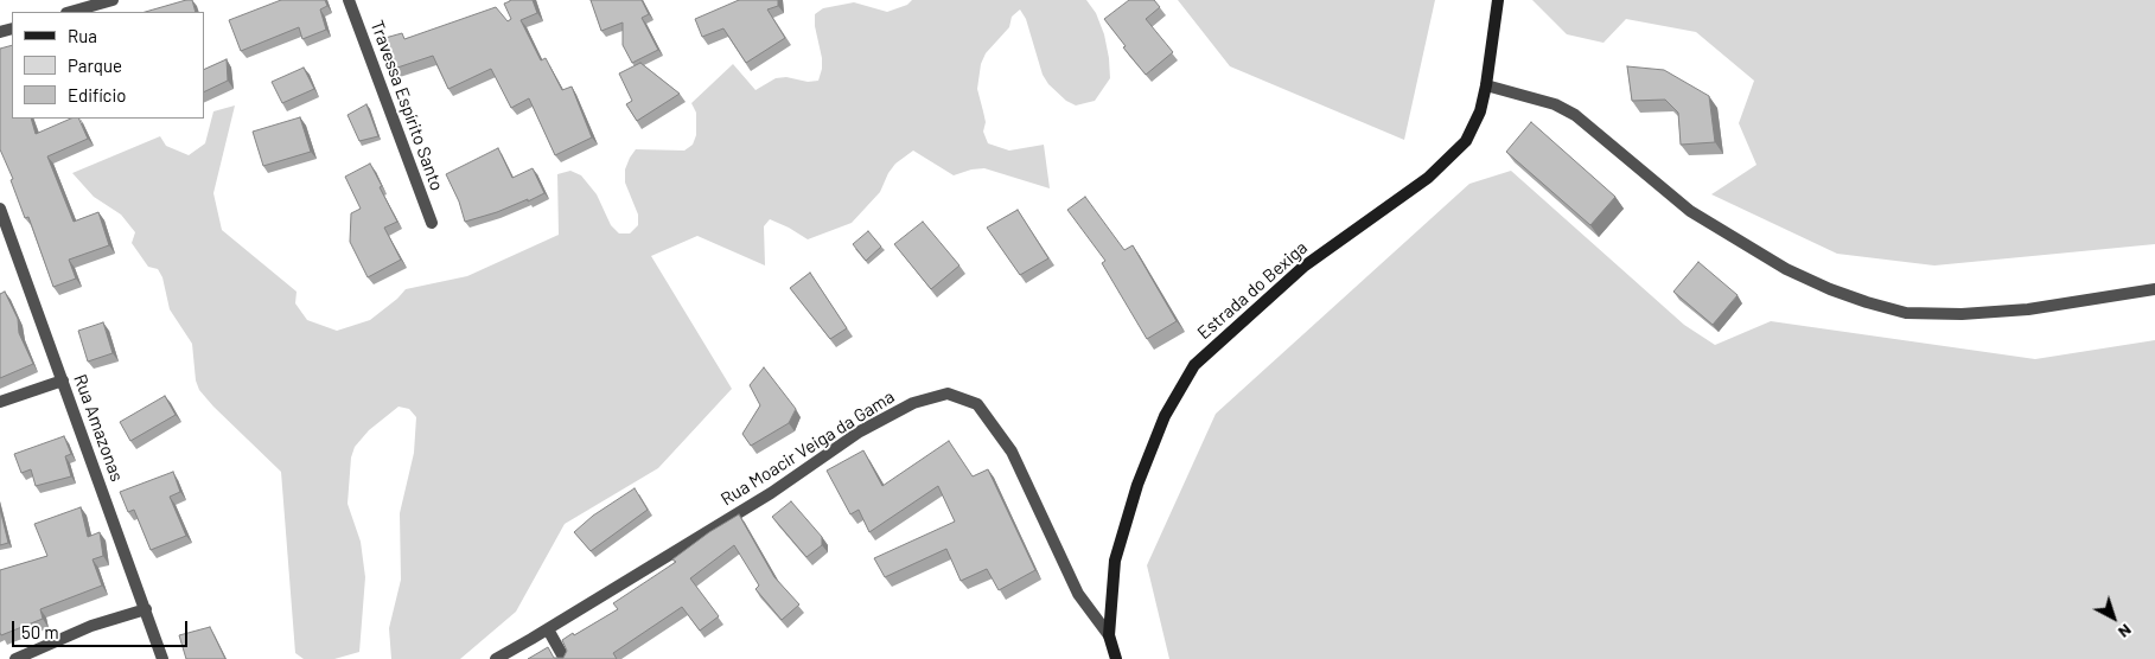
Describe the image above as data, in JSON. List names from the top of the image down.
{
  "streets": {
    "street": [
      "Travessa Espírito Santo",
      "Estrada do Bexiga",
      "Rua Amazonas",
      "Rua Moacir Veiga da Gama"
    ]
  },
  "crossings": [
    ["Estrada do Bexiga", "Rua Moacir Veiga da Gama"]
  ],
  "legend": ["Rua", "Parque", "Edifício"],
  "scale_bar": "50 m",
  "north": "bottom right"
}
